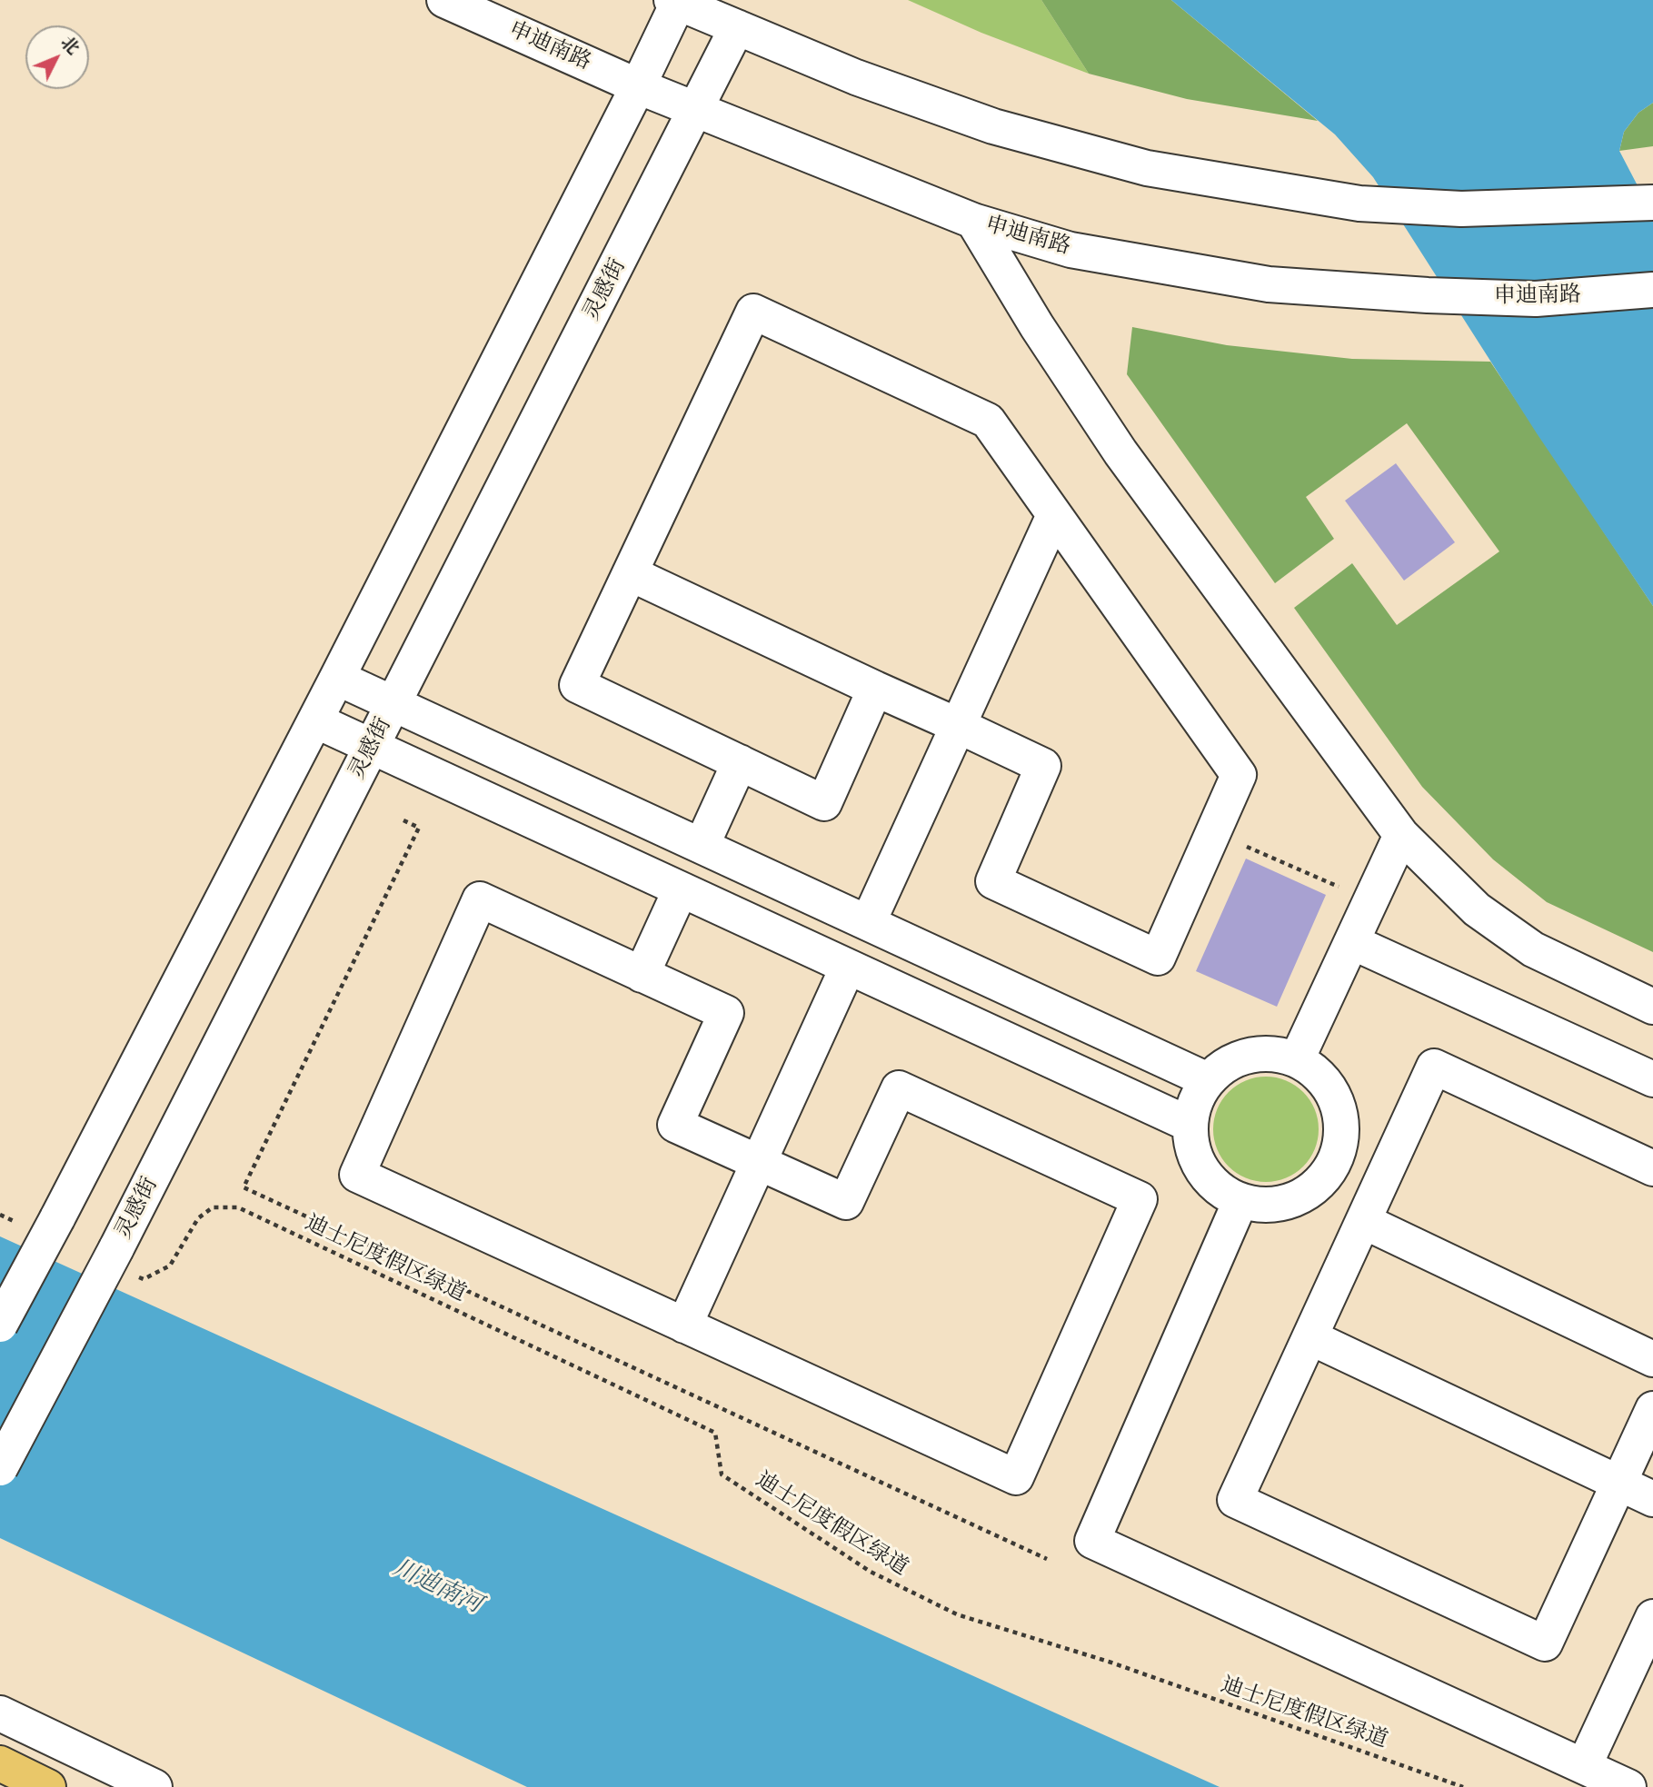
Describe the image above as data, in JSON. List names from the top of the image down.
{
  "streets": {
    "street": ["申迪南路", "灵感街"],
    "path": ["迪士尼度假区绿道"]
  },
  "crossings": [
    ["申迪南路", "灵感街"]
  ],
  "water": ["川迪南河"],
  "north": "top right"
}
